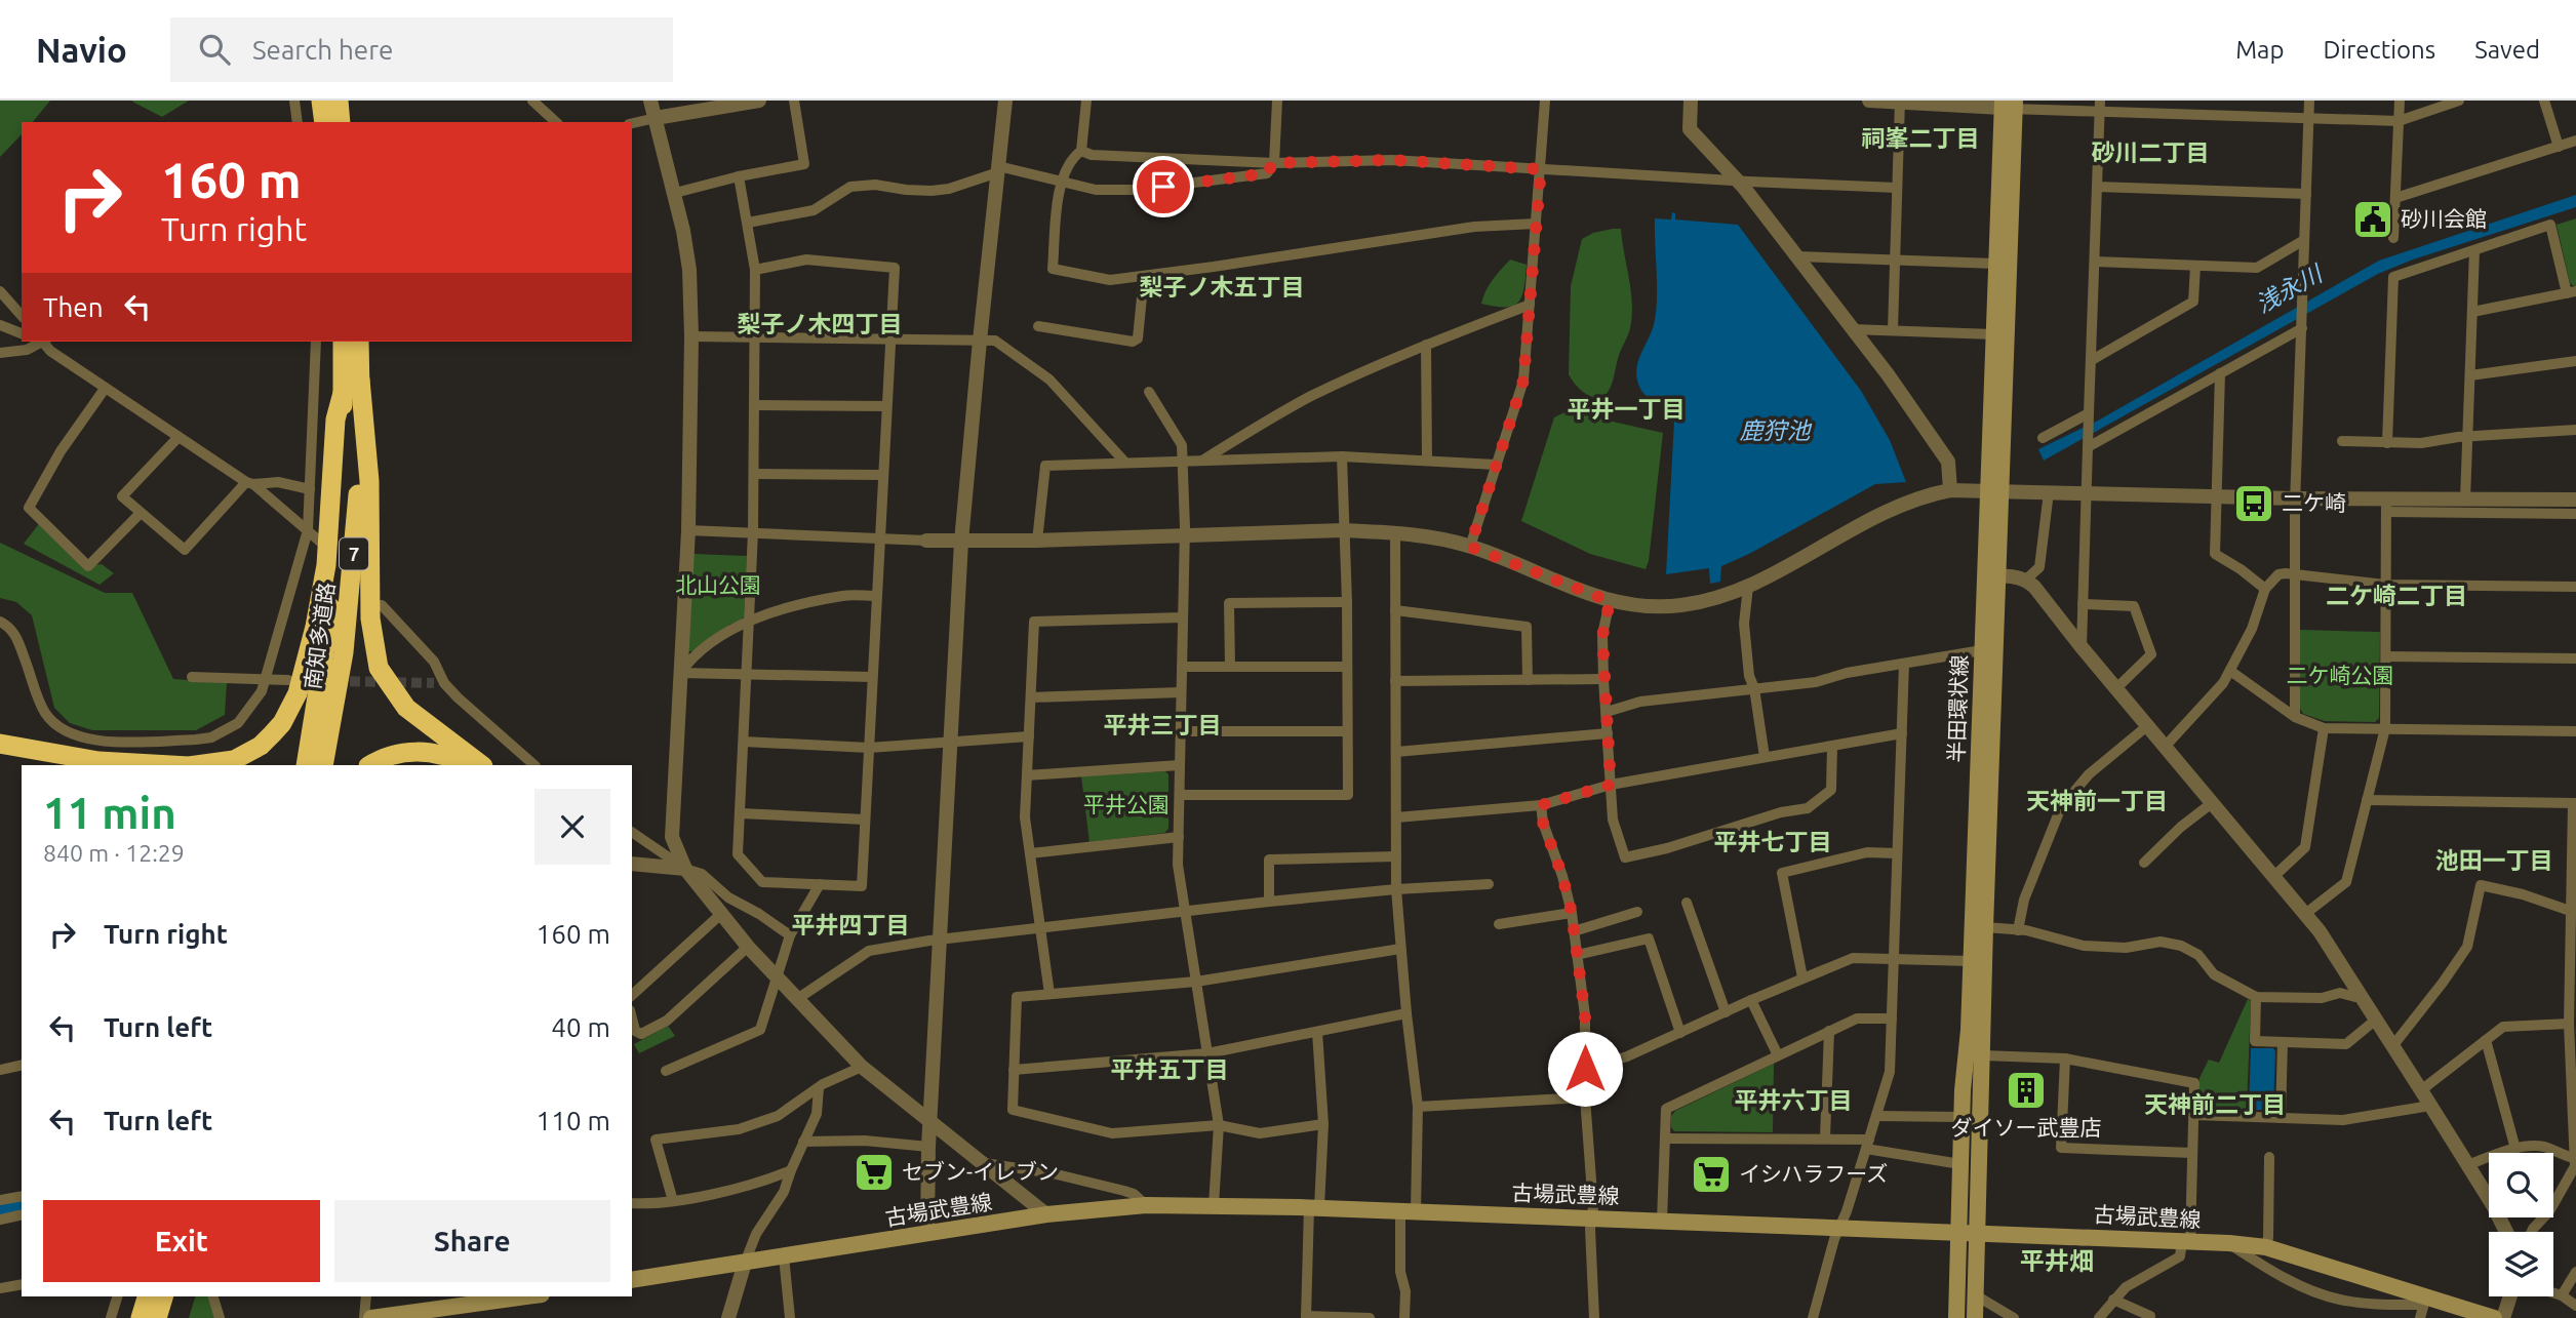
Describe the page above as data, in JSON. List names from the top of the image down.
{
  "streets": {
    "highway": ["7", "南知多道路"],
    "main road": ["半田環状線", "古場武豊線"]
  },
  "crossings": [
    ["半田環状線", "古場武豊線"]
  ],
  "districts": [
    "祠峯二丁目",
    "砂川二丁目",
    "梨子ノ木五丁目",
    "梨子ノ木四丁目",
    "平井一丁目",
    "二ケ崎二丁目",
    "平井三丁目",
    "天神前一丁目",
    "平井七丁目",
    "池田一丁目",
    "平井四丁目",
    "平井五丁目",
    "平井六丁目",
    "天神前二丁目",
    "平井畑"
  ],
  "water": ["浅永川", "鹿狩池"],
  "parks": ["北山公園", "二ケ崎公園", "平井公園"],
  "places": {
    "public building": ["砂川会館"],
    "bus stop": ["二ケ崎"],
    "building": ["ダイソー武豊店"],
    "supermarket": ["セブン-イレブン", "イシハラフーズ"]
  },
  "page": {
    "header": "Navio",
    "search": "Search here",
    "nav": ["Map", "Directions", "Saved"],
    "turn": ["160 m", "Turn right"],
    "then": "Then",
    "heading": ["11 min", "840 m · 12:29"],
    "list": [
      {
        "name": "Turn right",
        "value": "160 m"
      },
      {
        "name": "Turn left",
        "value": "40 m"
      },
      {
        "name": "Turn left",
        "value": "110 m"
      }
    ],
    "buttons": ["Exit", "Share"]
  }
}
